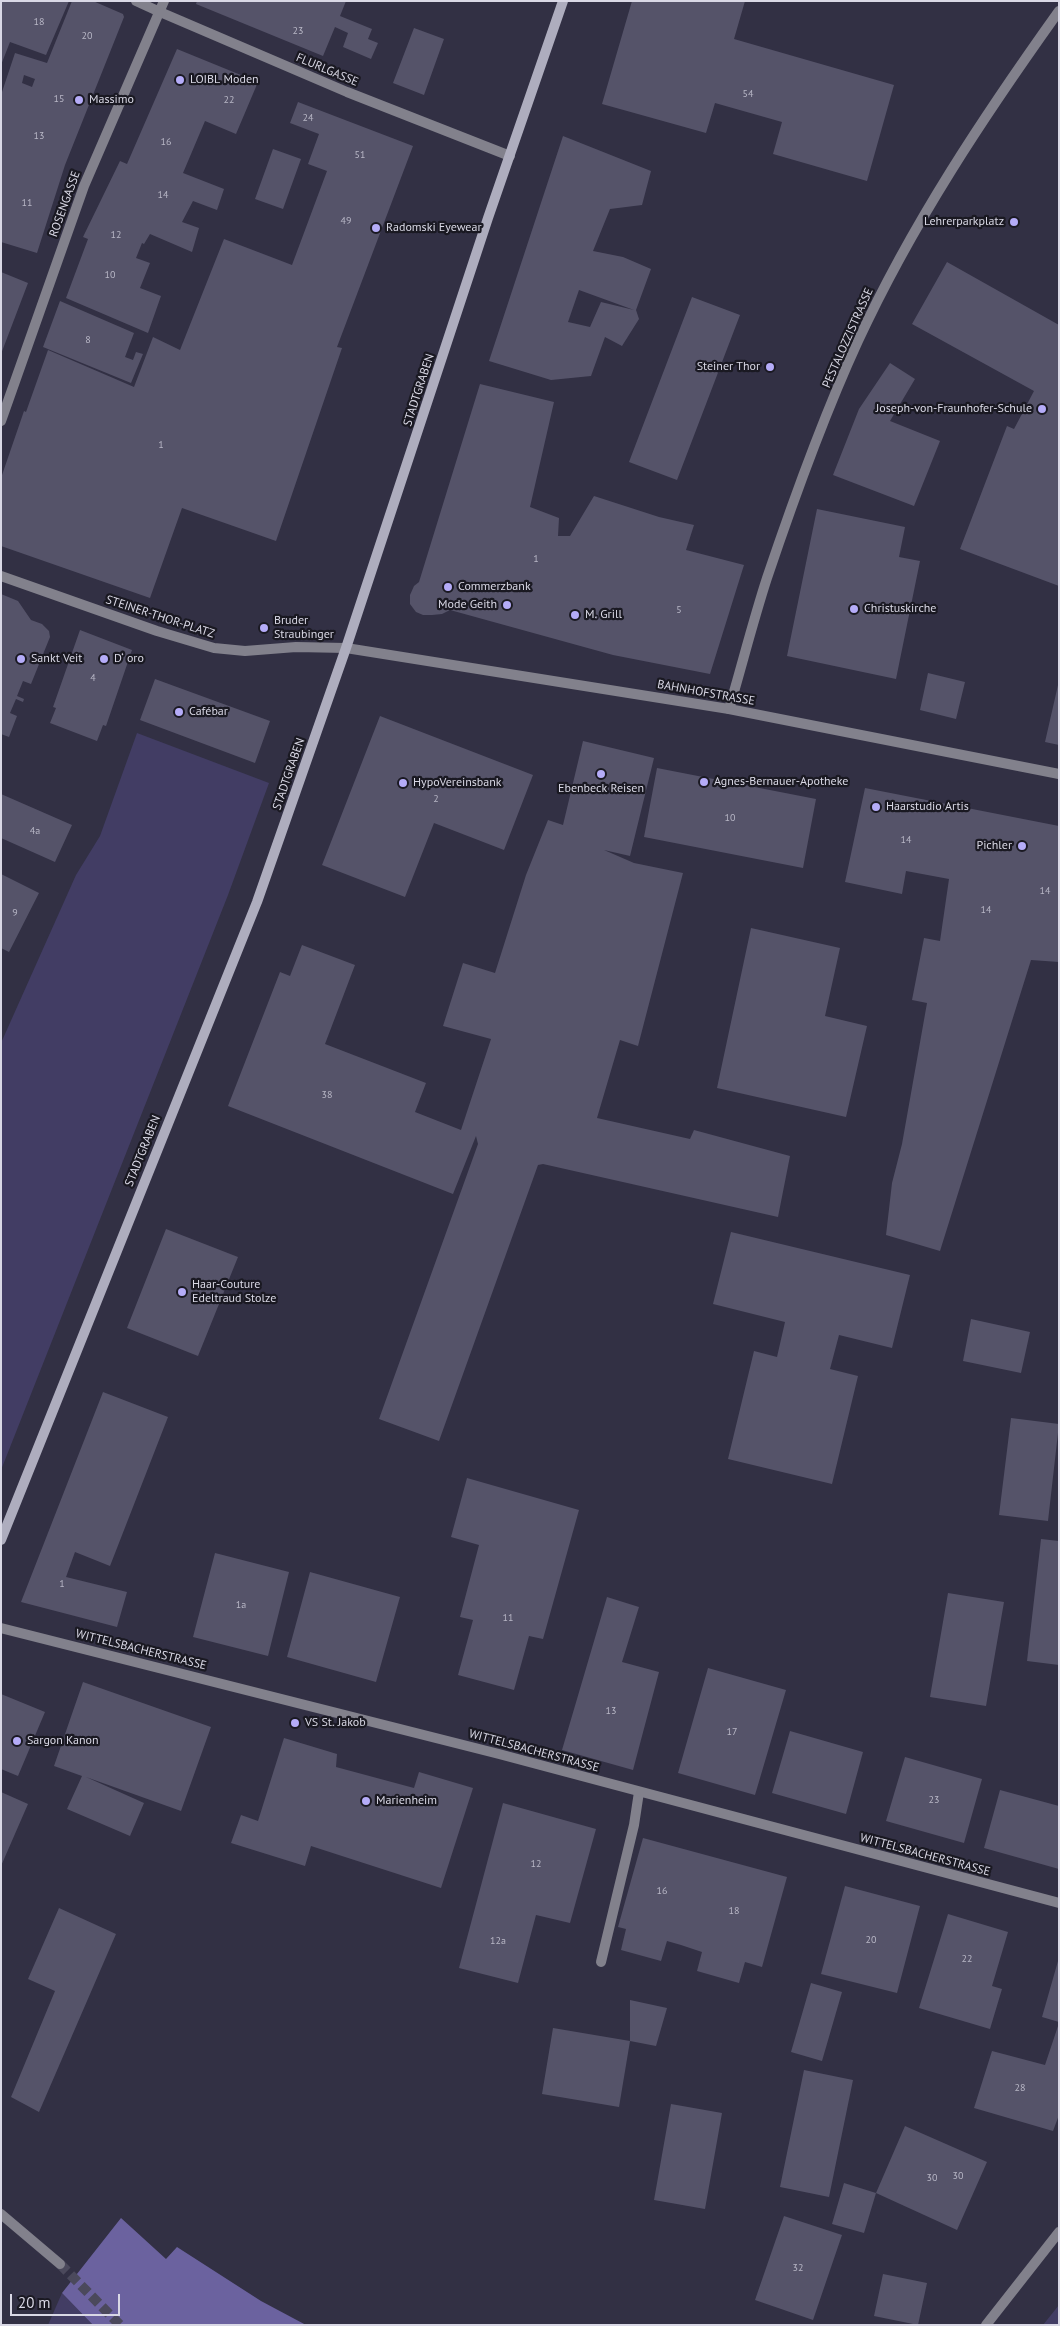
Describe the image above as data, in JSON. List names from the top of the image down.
{
  "streets": {
    "main road": ["STADTGRABEN"],
    "street": [
      "FLURLGASSE",
      "ROSENGASSE",
      "PESTALOZZISTRASSE",
      "STEINER-THOR-PLATZ",
      "BAHNHOFSTRASSE",
      "WITTELSBACHERSTRASSE"
    ]
  },
  "crossings": [
    ["FLURLGASSE", "ROSENGASSE"],
    ["FLURLGASSE", "STADTGRABEN"],
    ["PESTALOZZISTRASSE", "BAHNHOFSTRASSE"],
    ["STADTGRABEN", "STEINER-THOR-PLATZ"],
    ["STADTGRABEN", "BAHNHOFSTRASSE"],
    ["STEINER-THOR-PLATZ", "BAHNHOFSTRASSE"]
  ],
  "places": [
    "LOIBL Moden",
    "Massimo",
    "Lehrerparkplatz",
    "Radomski Eyewear",
    "Steiner Thor",
    "Joseph-von-Fraunhofer-Schule",
    "Commerzbank",
    "Mode Geith",
    "Christuskirche",
    "M. Grill",
    "Bruder Straubinger",
    "Sankt Veit",
    "D‘ oro",
    "Cafébar",
    "Ebenbeck Reisen",
    "Agnes-Bernauer-Apotheke",
    "HypoVereinsbank",
    "Haarstudio Artis",
    "Pichler",
    "Haar-Couture Edeltraud Stolze",
    "VS St. Jakob",
    "Sargon Kanon",
    "Marienheim"
  ],
  "house_numbers": [
    "18",
    "23",
    "20",
    "54",
    "15",
    "22",
    "24",
    "13",
    "16",
    "51",
    "14",
    "11",
    "49",
    "12",
    "10",
    "8",
    "1",
    "1",
    "5",
    "4",
    "2",
    "10",
    "4a",
    "14",
    "14",
    "14",
    "9",
    "38",
    "1",
    "1a",
    "11",
    "13",
    "17",
    "23",
    "12",
    "16",
    "18",
    "20",
    "12a",
    "22",
    "28",
    "30",
    "30",
    "32"
  ],
  "scale_bar": "20 m"
}
